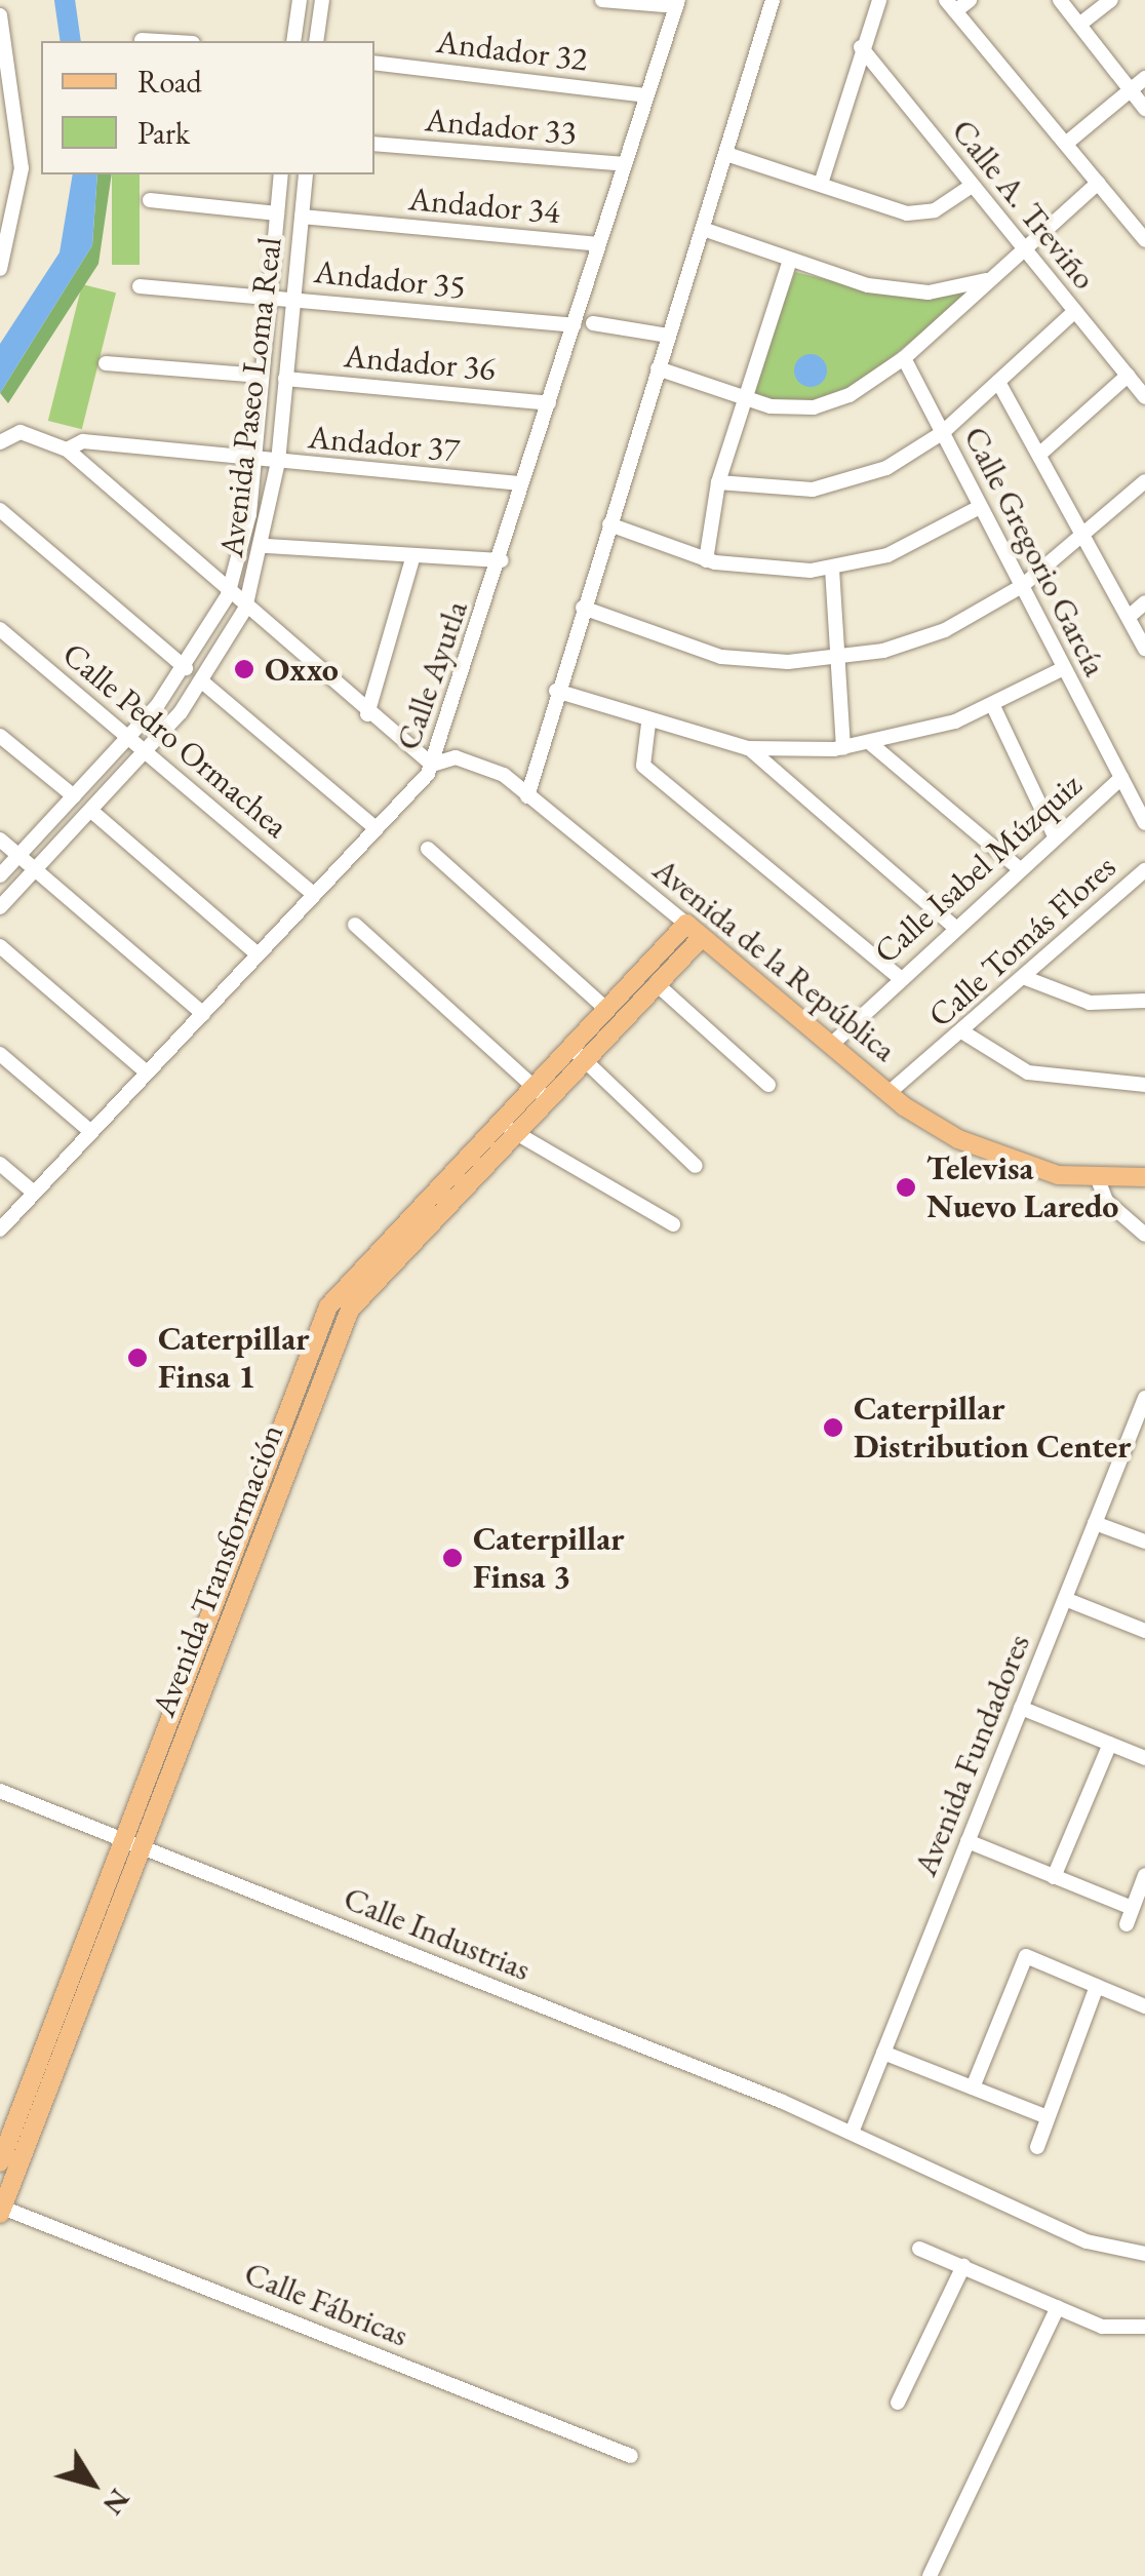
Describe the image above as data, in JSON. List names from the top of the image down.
{
  "streets": {
    "main road": ["Avenida de la República", "Avenida Transformación"],
    "street": [
      "Andador 32",
      "Andador 33",
      "Calle A. Treviño",
      "Andador 34",
      "Andador 35",
      "Andador 36",
      "Avenida Paseo Loma Real",
      "Andador 37",
      "Calle Gregorio García",
      "Calle Ayutla",
      "Calle Pedro Ormachea",
      "Calle Isabel Múzquiz",
      "Calle Tomás Flores",
      "Avenida Fundadores",
      "Calle Industrias",
      "Calle Fábricas"
    ]
  },
  "crossings": [
    ["Andador 32", "Calle Ayutla"],
    ["Andador 33", "Calle Ayutla"],
    ["Andador 34", "Avenida Paseo Loma Real"],
    ["Andador 34", "Calle Ayutla"],
    ["Andador 35", "Avenida Paseo Loma Real"],
    ["Andador 35", "Calle Ayutla"],
    ["Andador 36", "Avenida Paseo Loma Real"],
    ["Andador 36", "Calle Ayutla"],
    ["Avenida Paseo Loma Real", "Andador 37"],
    ["Avenida Paseo Loma Real", "Calle Pedro Ormachea"],
    ["Andador 37", "Calle Ayutla"],
    ["Calle Gregorio García", "Calle Isabel Múzquiz"],
    ["Calle Ayutla", "Calle Pedro Ormachea"],
    ["Calle Ayutla", "Avenida de la República"],
    ["Calle Isabel Múzquiz", "Avenida de la República"],
    ["Calle Tomás Flores", "Avenida de la República"],
    ["Avenida de la República", "Avenida Transformación"],
    ["Avenida Transformación", "Calle Industrias"],
    ["Avenida Transformación", "Calle Fábricas"],
    ["Avenida Fundadores", "Calle Industrias"]
  ],
  "places": [
    "Oxxo",
    "Televisa Nuevo Laredo",
    "Caterpillar Finsa 1",
    "Caterpillar Distribution Center",
    "Caterpillar Finsa 3"
  ],
  "legend": ["Road", "Park"],
  "north": "bottom right"
}
